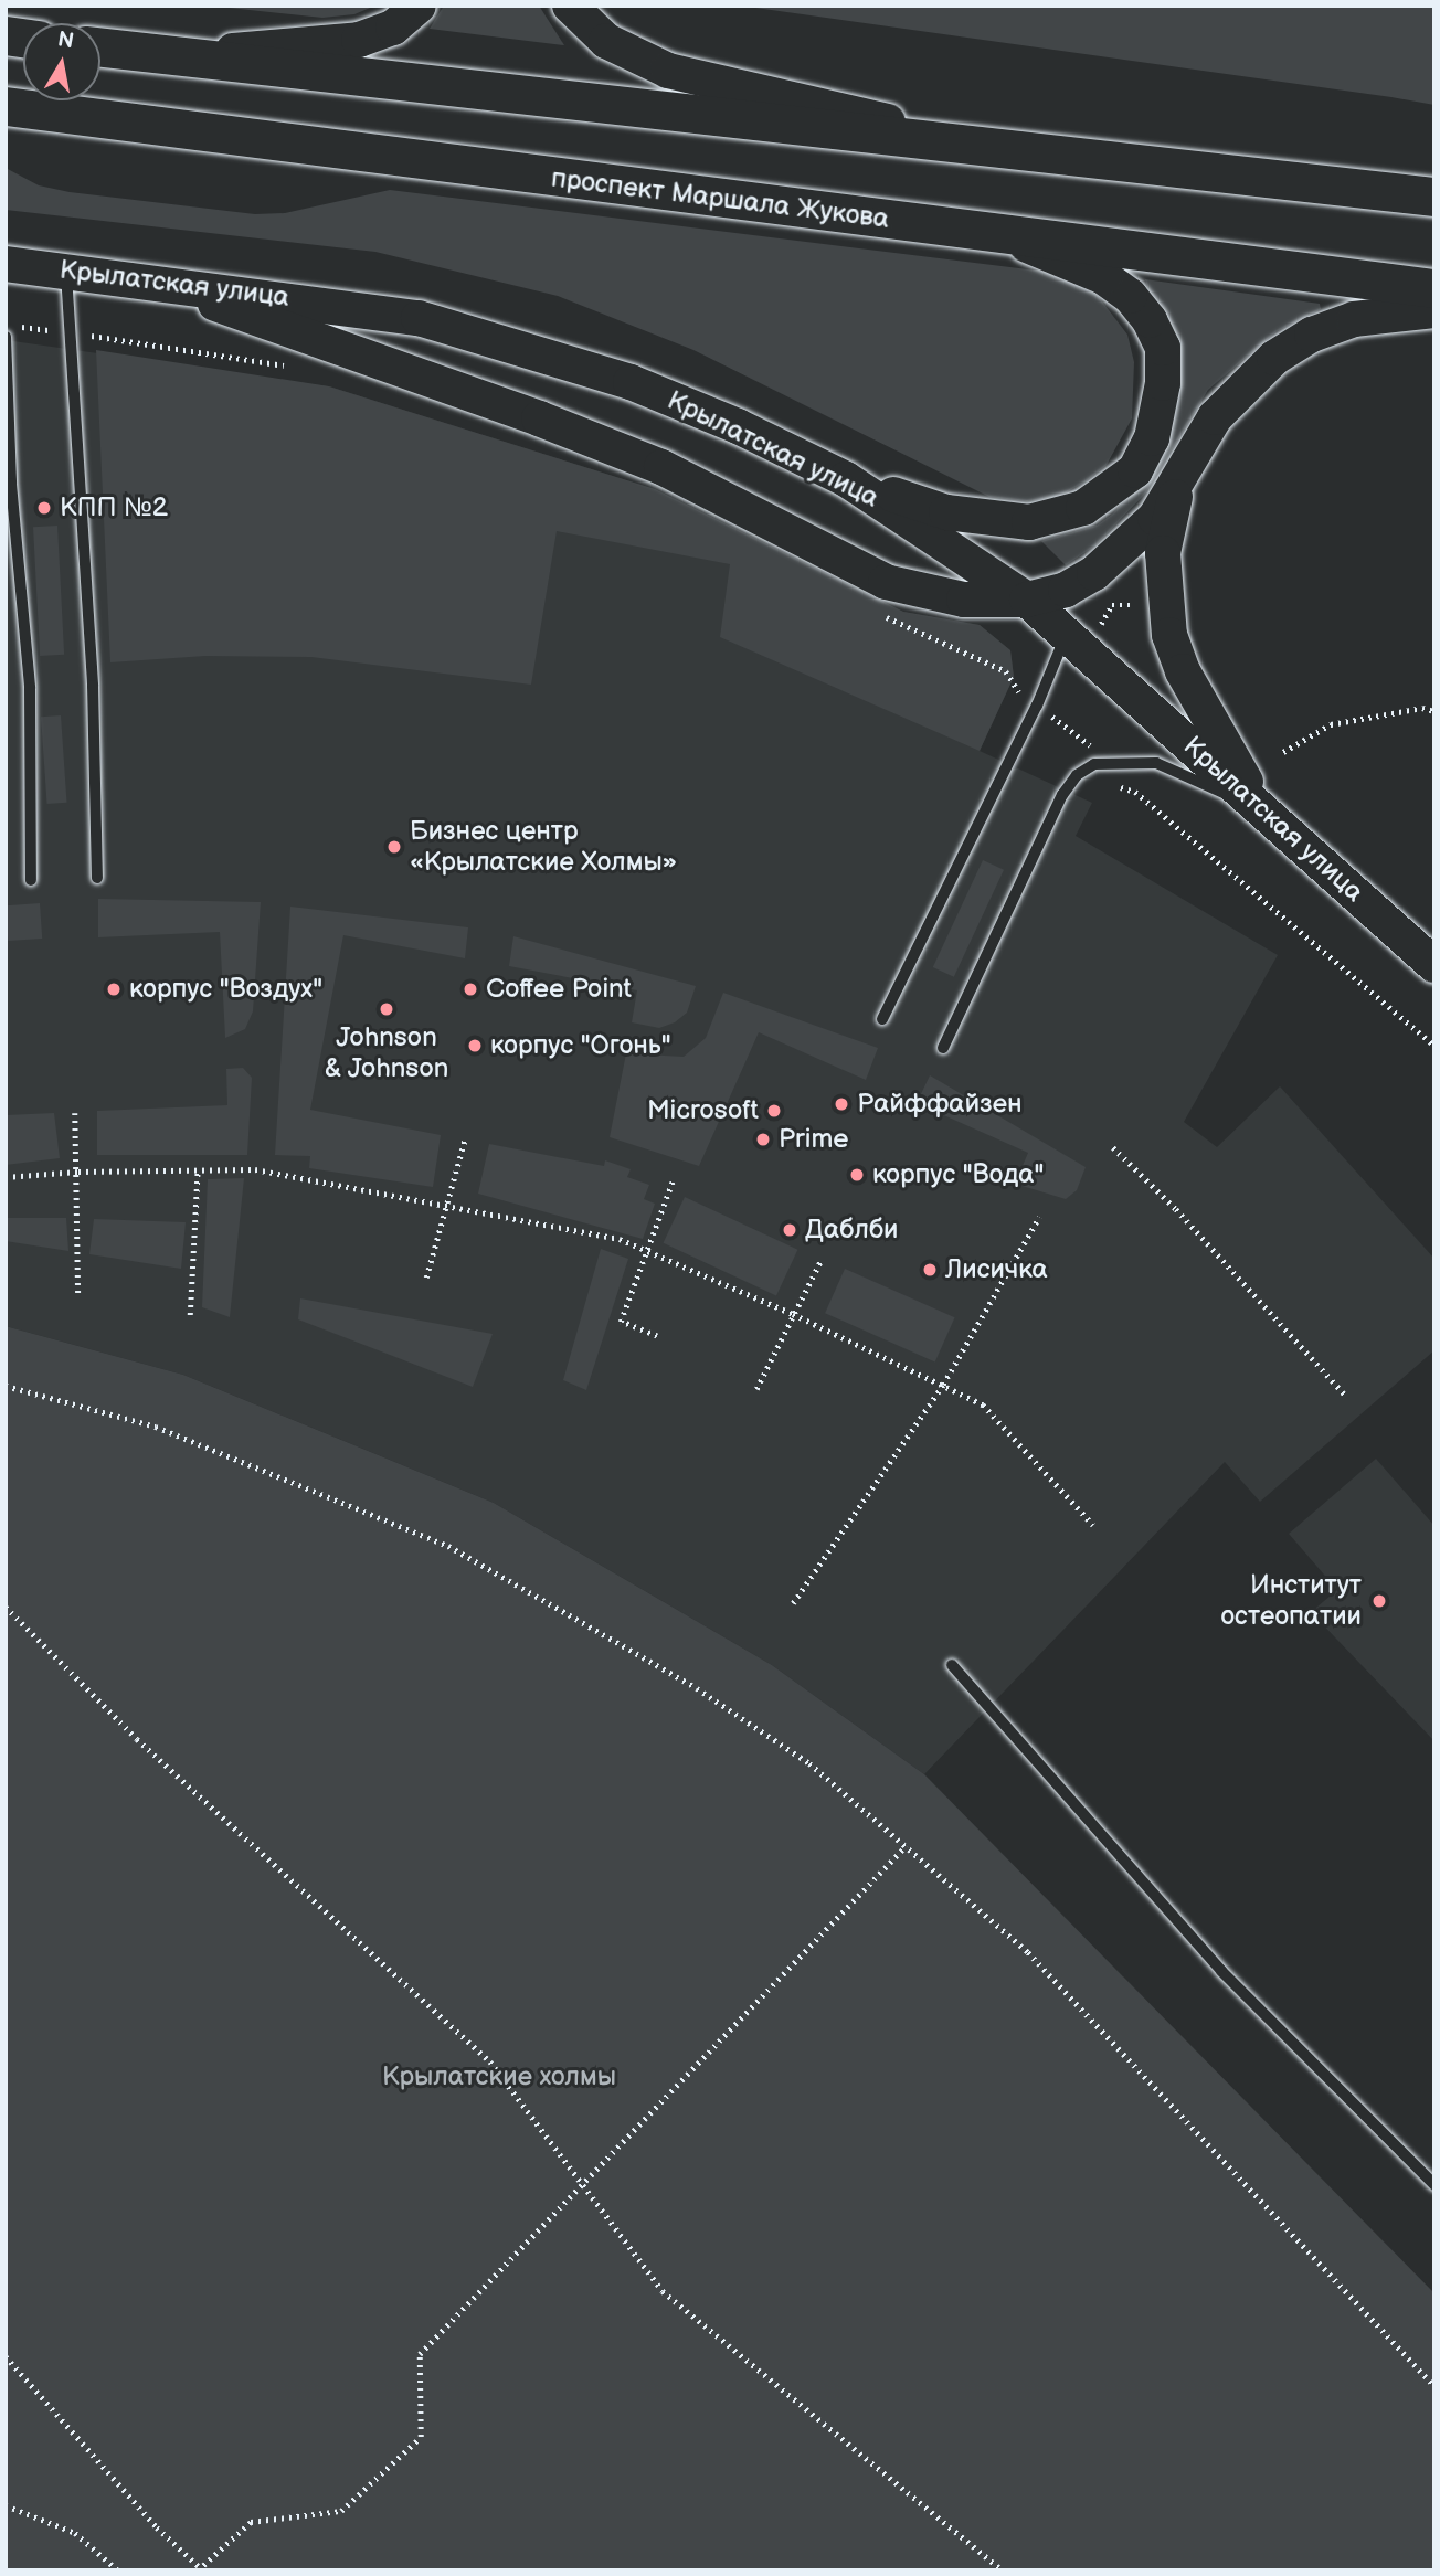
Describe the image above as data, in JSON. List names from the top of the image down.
{
  "streets": {
    "main road": ["проспект Маршала Жукова", "Крылатская улица"]
  },
  "parks": ["Крылатские холмы"],
  "places": [
    "КПП №2",
    "Бизнес центр «Крылатские Холмы»",
    "корпус \"Воздух\"",
    "Coffee Point",
    "Johnson & Johnson",
    "корпус \"Огонь\"",
    "Райффайзен",
    "Microsoft",
    "Prime",
    "корпус \"Вода\"",
    "Даблби",
    "Лисичка",
    "Институт остеопатии"
  ],
  "north": "top"
}
